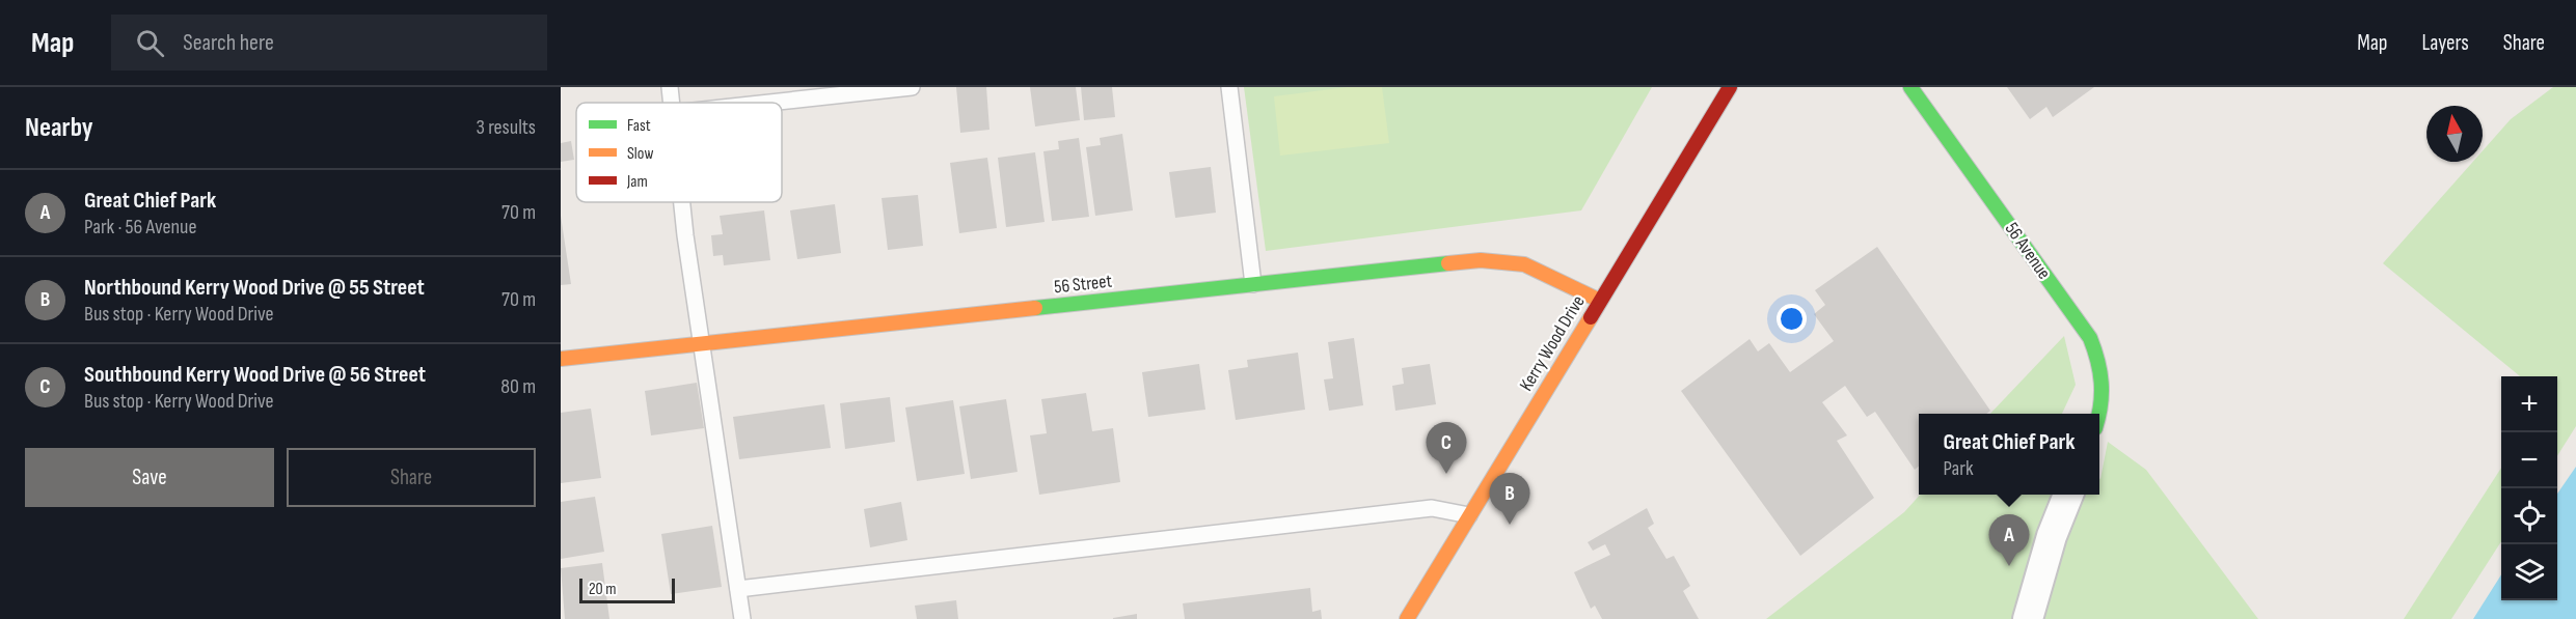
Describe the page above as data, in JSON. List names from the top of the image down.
{
  "streets": {
    "street": ["56 Avenue", "56 Street", "Kerry Wood Drive"]
  },
  "crossings": [
    ["56 Street", "Kerry Wood Drive"]
  ],
  "legend": ["Fast", "Slow", "Jam"],
  "scale_bar": "20 m",
  "north": "top",
  "page": {
    "header": "Map",
    "search": "Search here",
    "nav": ["Map", "Layers", "Share"],
    "heading": ["Nearby", "3 results"],
    "list": [
      {
        "mark": "A",
        "name": "Great Chief Park",
        "note": "Park · 56 Avenue",
        "value": "70 m"
      },
      {
        "mark": "B",
        "name": "Northbound Kerry Wood Drive @ 55 Street",
        "note": "Bus stop · Kerry Wood Drive",
        "value": "70 m"
      },
      {
        "mark": "C",
        "name": "Southbound Kerry Wood Drive @ 56 Street",
        "note": "Bus stop · Kerry Wood Drive",
        "value": "80 m"
      }
    ],
    "map_buttons": ["+", "−"],
    "popup": ["Great Chief Park", "Park"],
    "pins": ["C", "B", "A"],
    "buttons": ["Save", "Share"],
    "scale": "20 m"
  }
}
